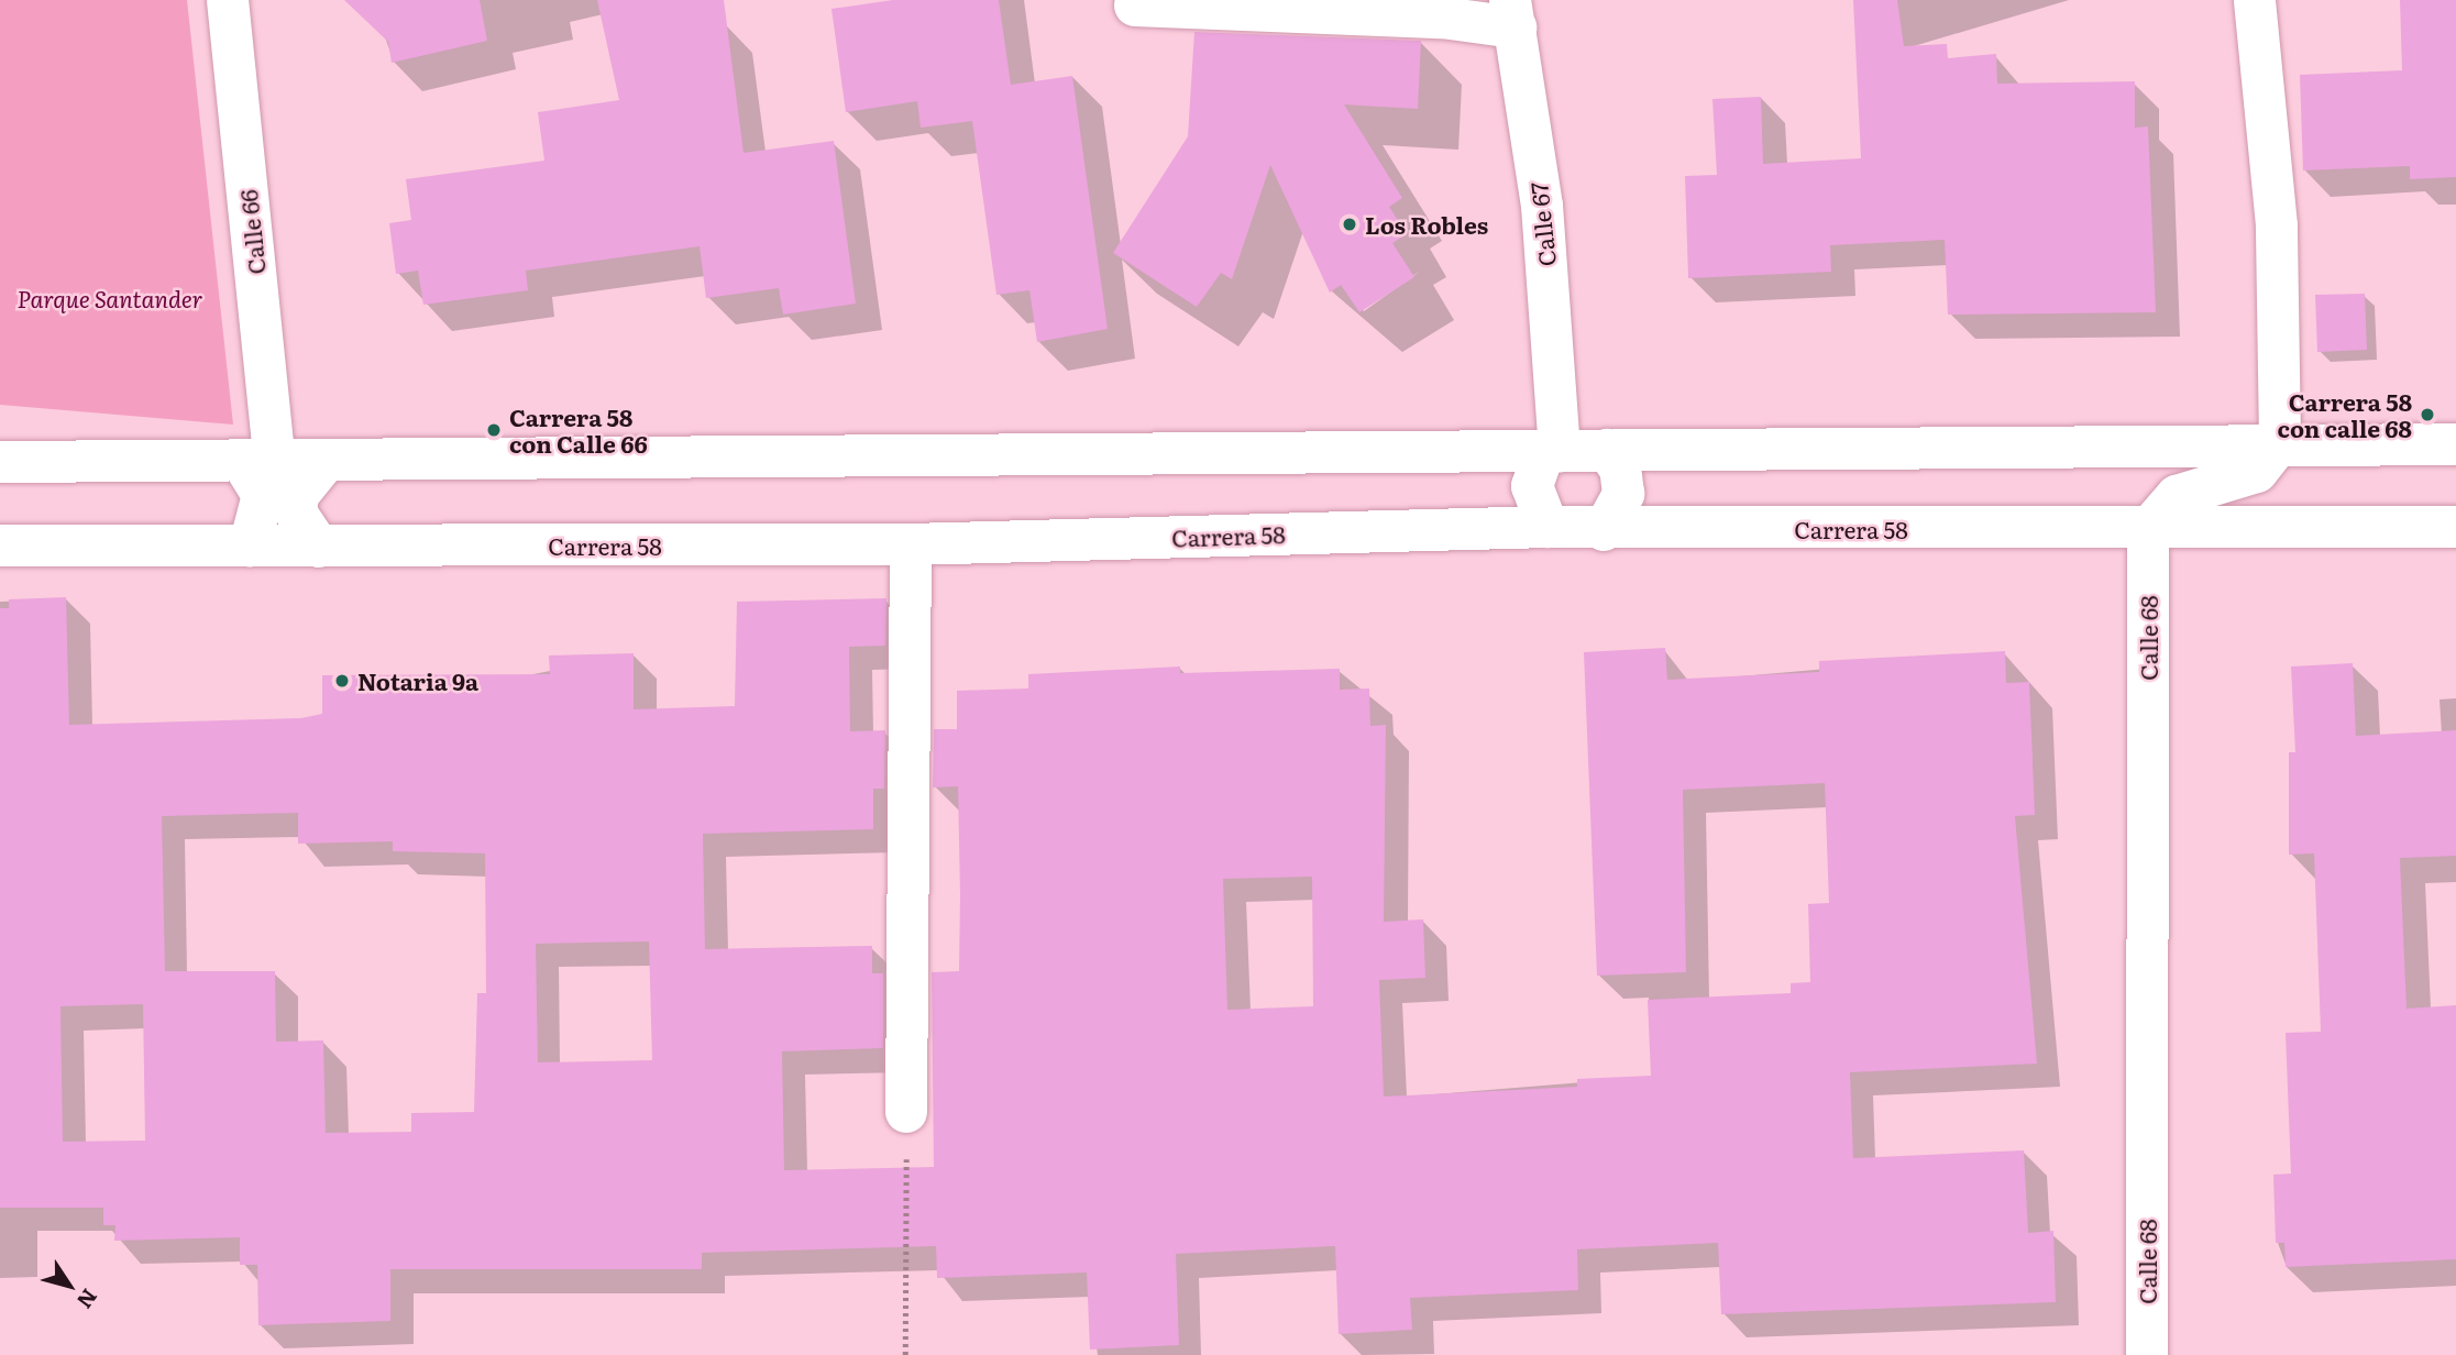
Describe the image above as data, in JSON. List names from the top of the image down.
{
  "streets": {
    "street": [
      "Calle 67",
      "Calle 66",
      "Carrera 58",
      "Calle 68"
    ]
  },
  "crossings": [
    ["Calle 67", "Carrera 58"],
    ["Carrera 58", "Calle 68"]
  ],
  "parks": ["Parque Santander"],
  "places": [
    "Los Robles",
    "Carrera 58 con calle 68",
    "Carrera 58 con Calle 66",
    "Notaria 9a"
  ],
  "north": "bottom right"
}
